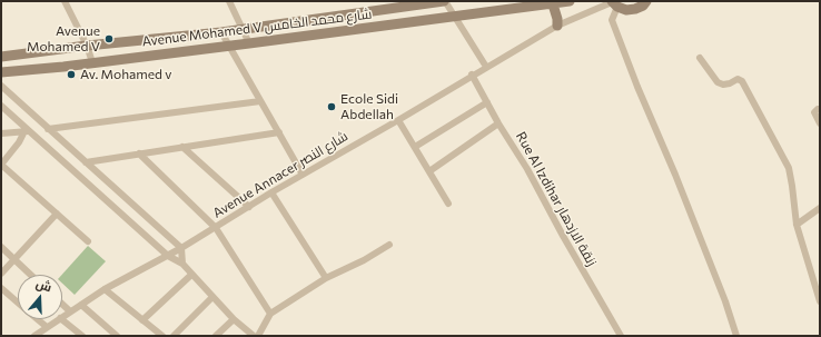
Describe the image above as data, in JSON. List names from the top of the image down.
{
  "streets": {
    "street": ["Avenue Mohamed V شارع محمد الخامس", "Avenue Annacer شارع النصر", "Rue Al Izdihar زنقة الازدهار"]
  },
  "crossings": [
    ["Avenue Annacer شارع النصر", "Rue Al Izdihar زنقة الازدهار"]
  ],
  "places": ["Avenue Mohamed V", "Av. Mohamed v", "Ecole Sidi Abdellah"],
  "north": "top"
}
